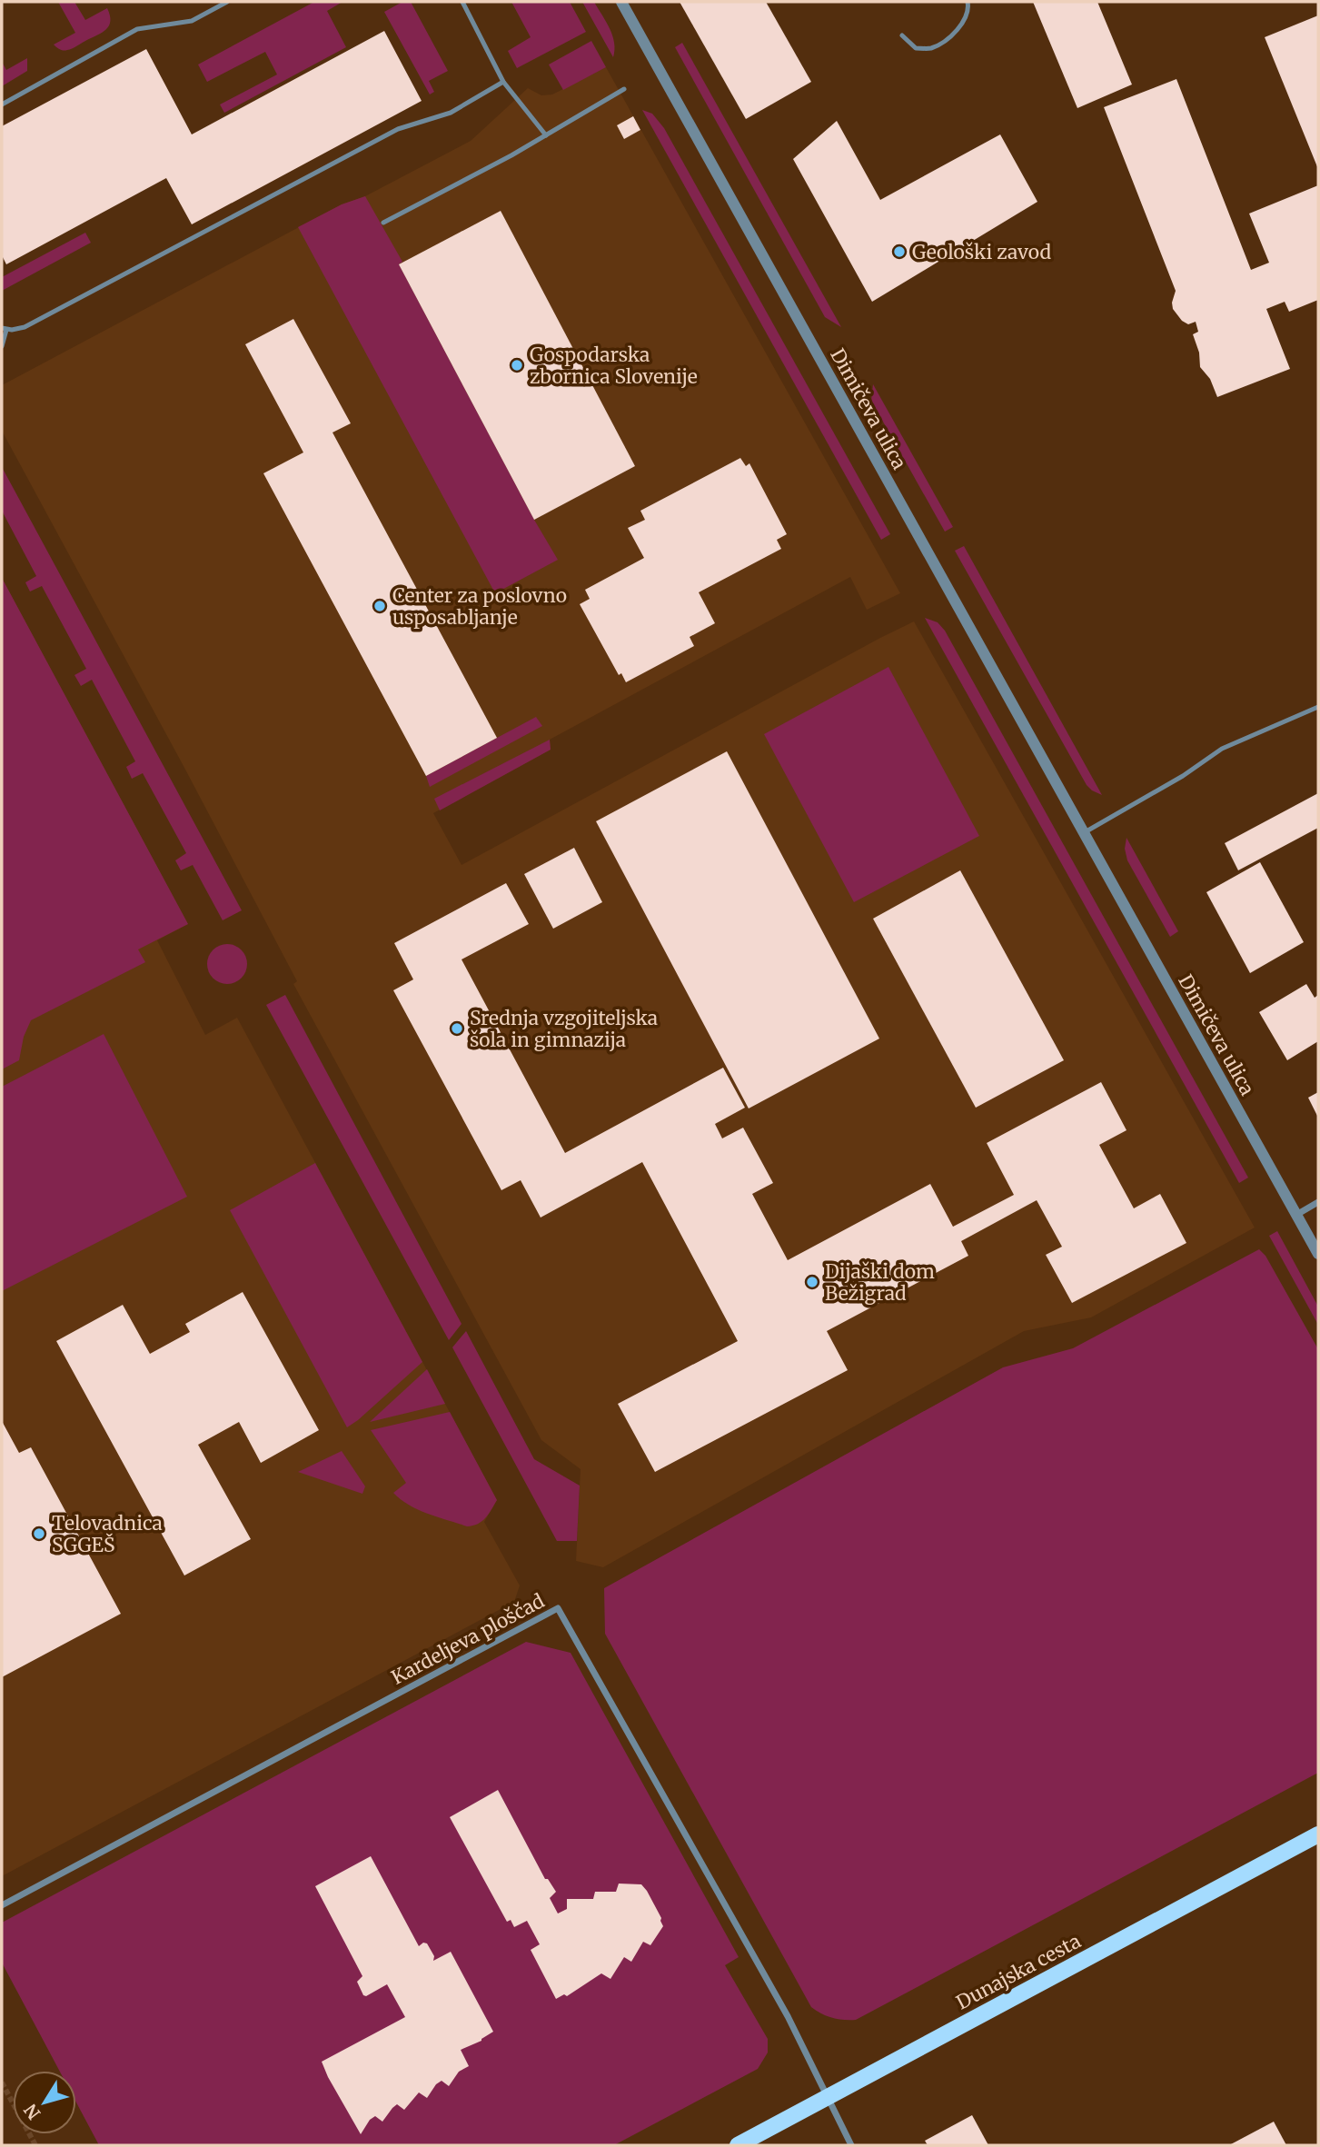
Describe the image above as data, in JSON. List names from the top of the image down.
{
  "streets": {
    "main road": ["Dunajska cesta"],
    "street": ["Dimičeva ulica", "Kardeljeva ploščad"]
  },
  "crossings": [
    ["Kardeljeva ploščad", "Dunajska cesta"]
  ],
  "places": [
    "Geološki zavod",
    "Gospodarska zbornica Slovenije",
    "Center za poslovno usposabljanje",
    "Srednja vzgojiteljska šola in gimnazija",
    "Dijaški dom Bežigrad",
    "Telovadnica SGGEŠ"
  ],
  "north": "bottom left"
}
